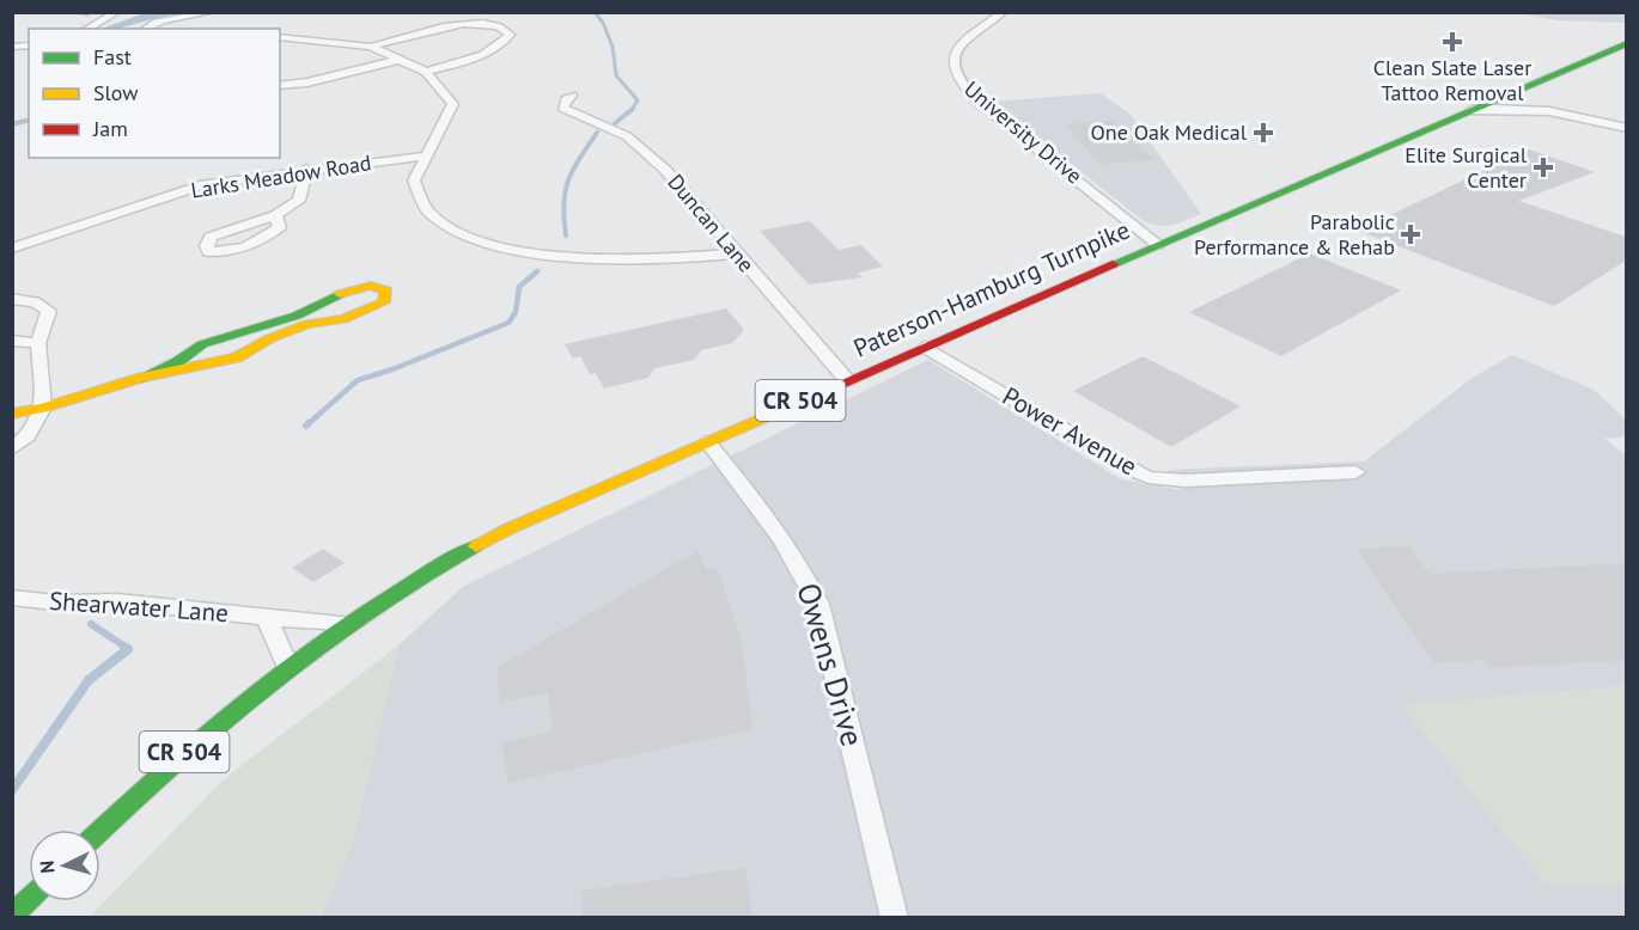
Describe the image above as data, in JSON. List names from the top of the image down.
{
  "streets": {
    "main road": ["Paterson-Hamburg Turnpike", "CR 504"],
    "street": [
      "University Drive",
      "Larks Meadow Road",
      "Duncan Lane",
      "Power Avenue",
      "Shearwater Lane",
      "Owens Drive"
    ]
  },
  "crossings": [
    ["University Drive", "Paterson-Hamburg Turnpike"],
    ["Duncan Lane", "Paterson-Hamburg Turnpike"],
    ["Paterson-Hamburg Turnpike", "Power Avenue"],
    ["Paterson-Hamburg Turnpike", "Shearwater Lane"],
    ["Paterson-Hamburg Turnpike", "Owens Drive"]
  ],
  "places": {
    "health": [
      "Clean Slate Laser Tattoo Removal",
      "One Oak Medical",
      "Elite Surgical Center",
      "Parabolic Performance & Rehab"
    ]
  },
  "legend": ["Fast", "Slow", "Jam"],
  "north": "left"
}
